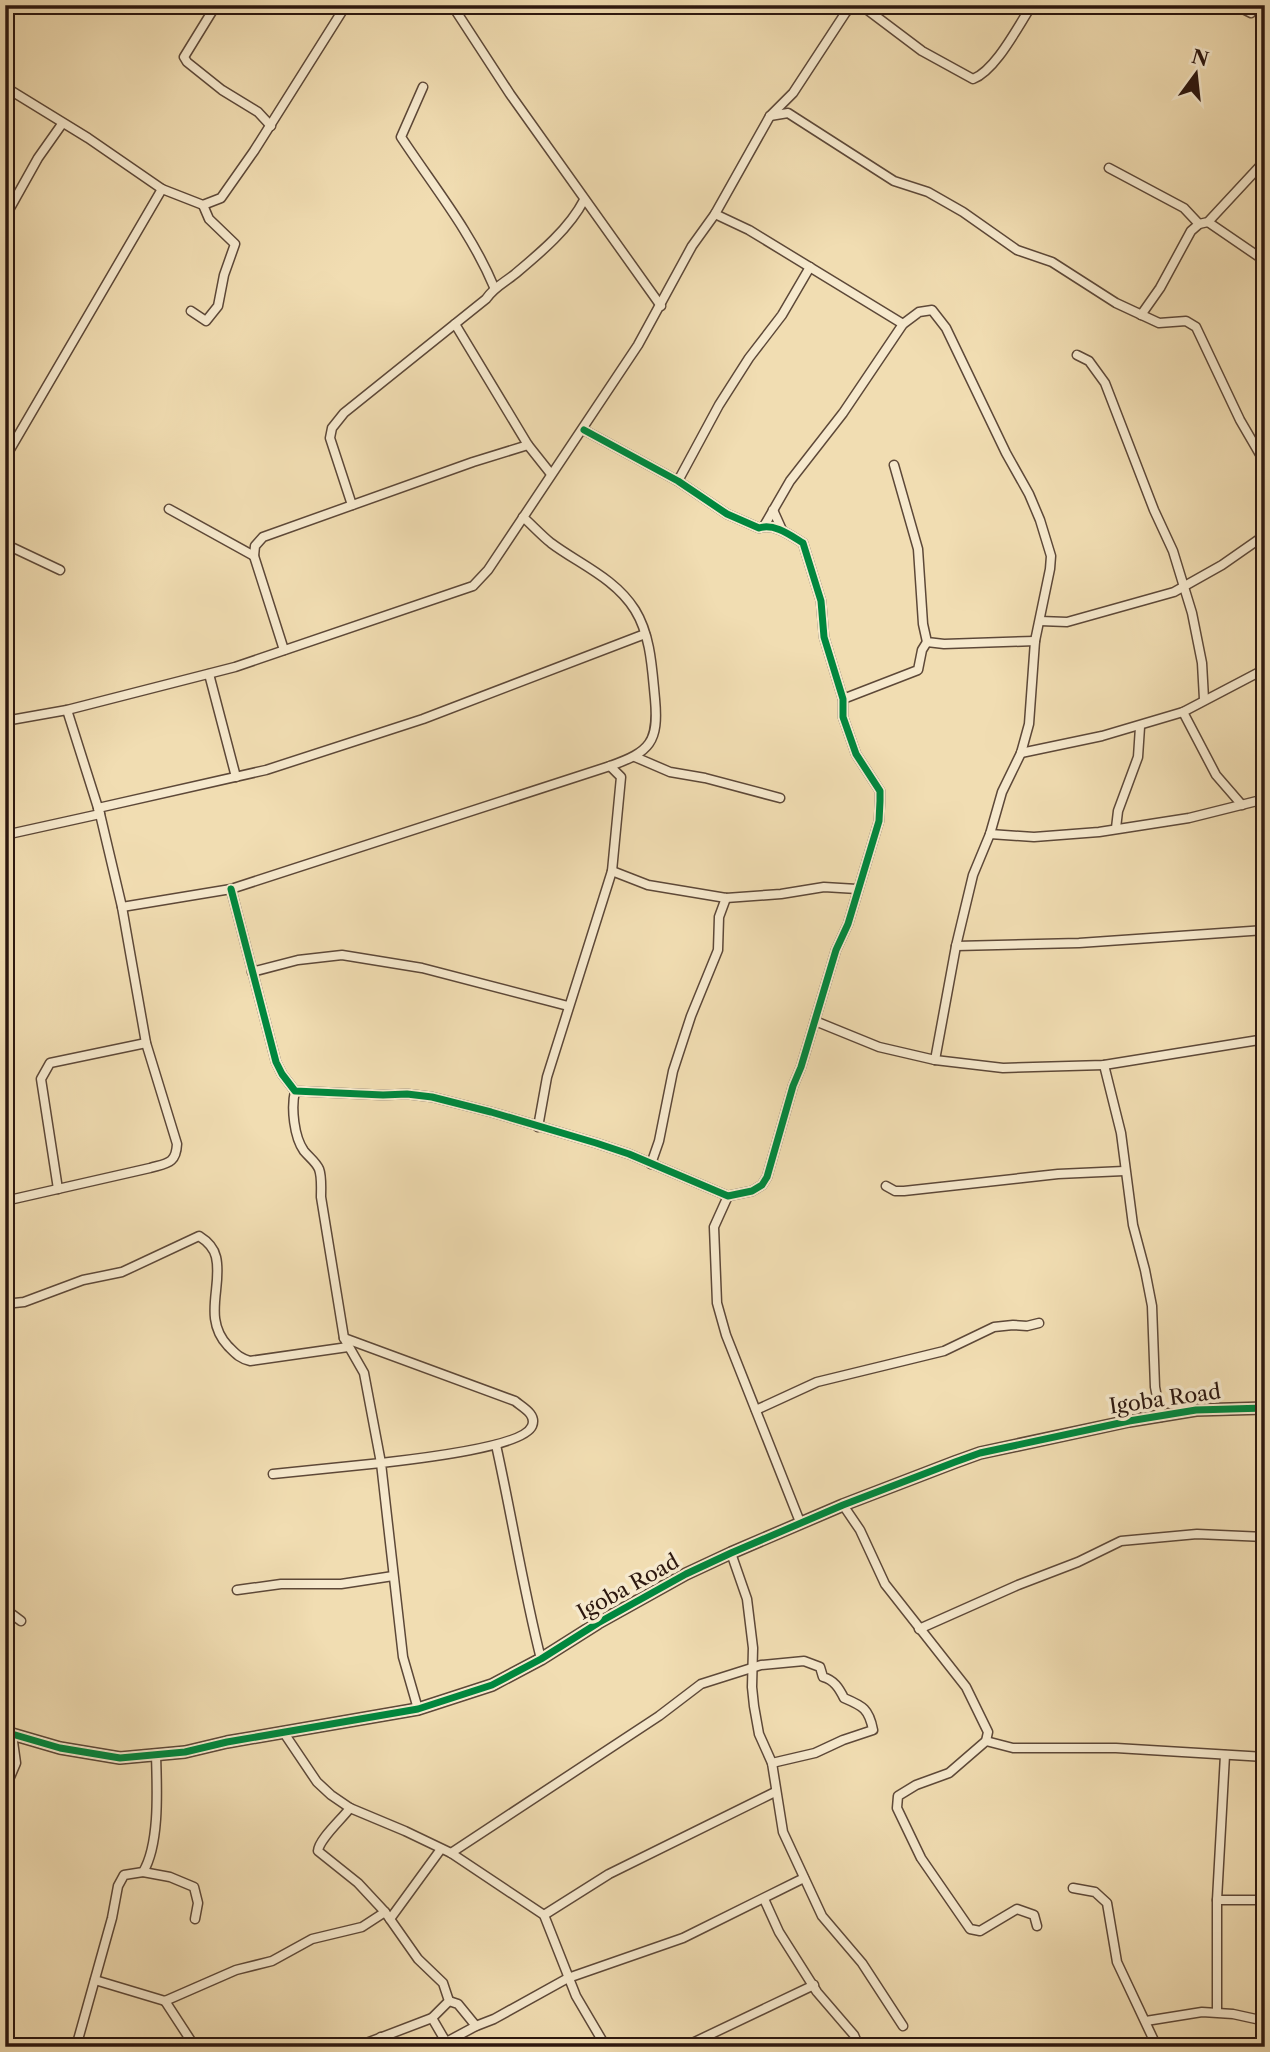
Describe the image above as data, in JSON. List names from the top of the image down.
{
  "streets": {
    "street": ["Igoba Road"]
  },
  "north": "top"
}
